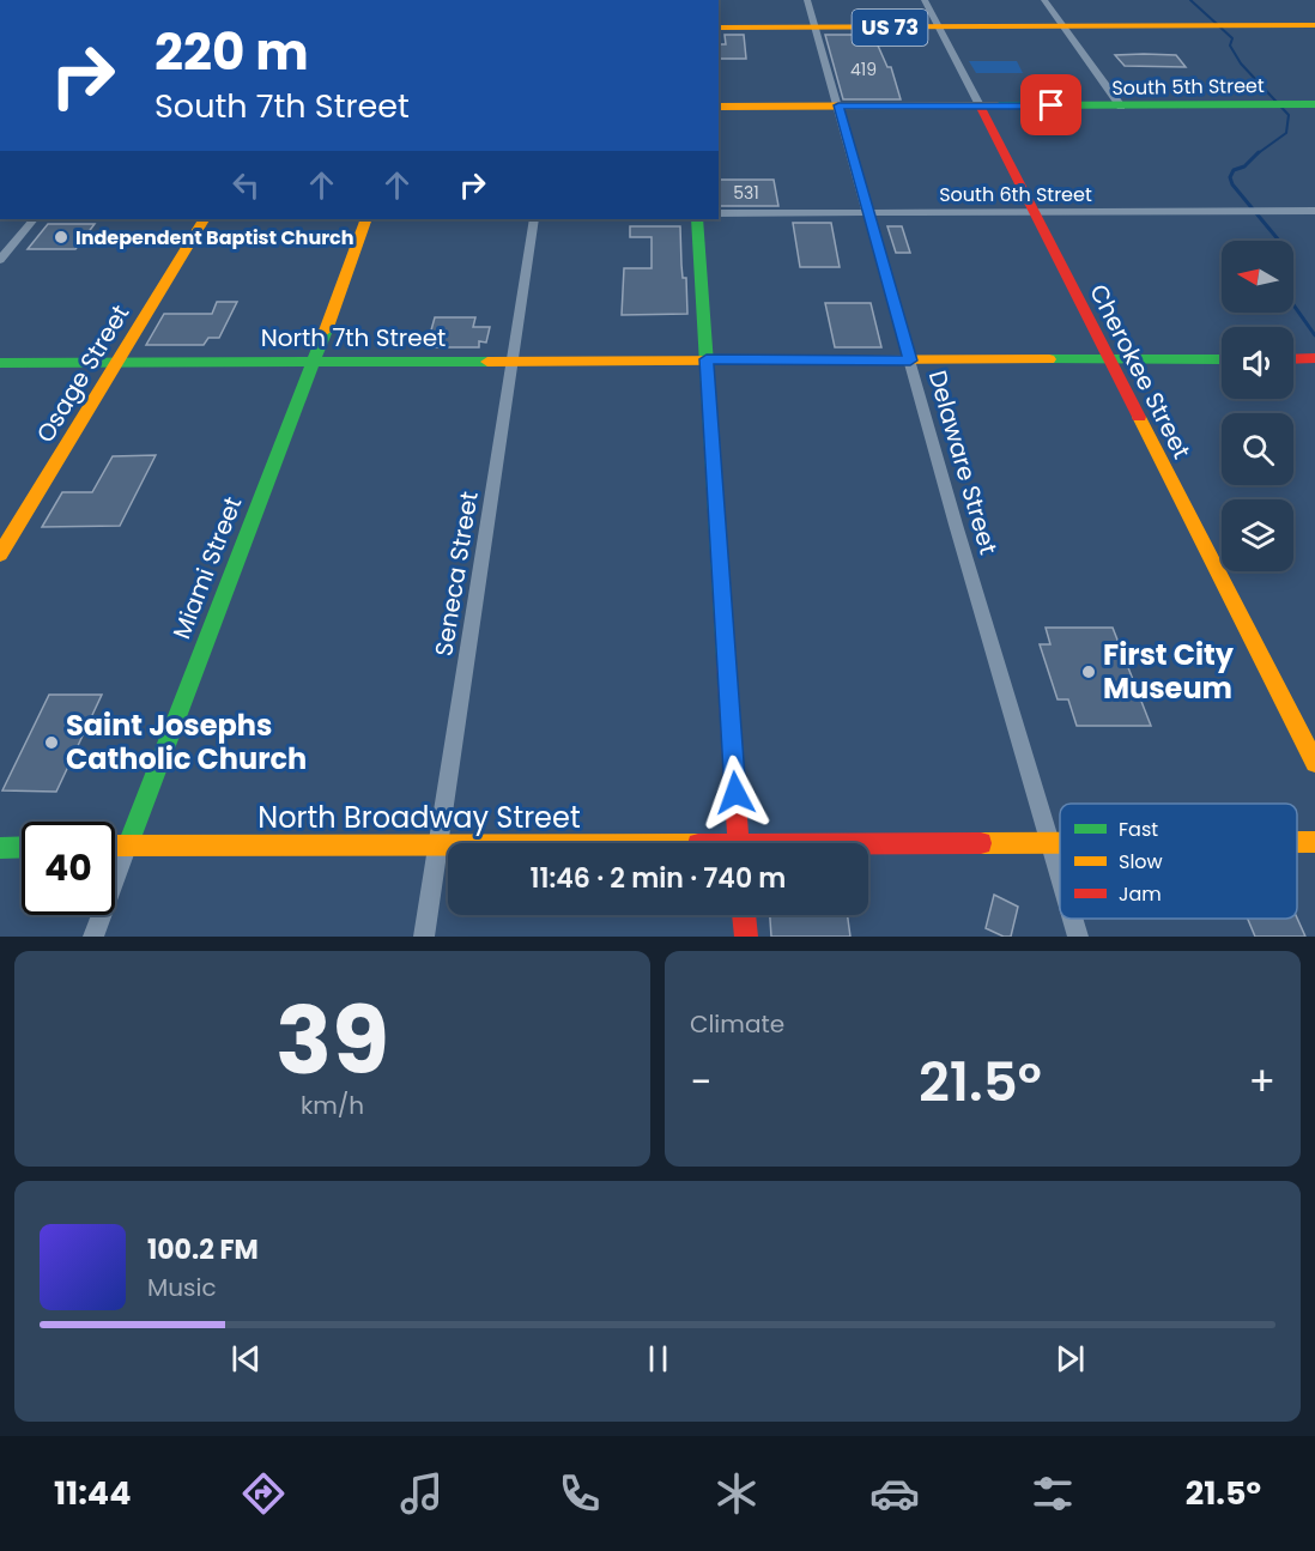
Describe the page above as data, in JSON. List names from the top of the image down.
{
  "streets": {
    "main road": [
      "US 73",
      "South 5th Street",
      "North 7th Street",
      "Cherokee Street",
      "Osage Street",
      "Miami Street",
      "North Broadway Street"
    ],
    "street": ["South 6th Street", "Delaware Street", "Seneca Street"]
  },
  "crossings": [
    ["US 73", "Cherokee Street"],
    ["US 73", "Delaware Street"],
    ["South 5th Street", "Cherokee Street"],
    ["South 5th Street", "Delaware Street"],
    ["South 6th Street", "Cherokee Street"],
    ["South 6th Street", "Delaware Street"],
    ["North 7th Street", "Cherokee Street"],
    ["North 7th Street", "Osage Street"],
    ["North 7th Street", "Delaware Street"],
    ["North 7th Street", "Miami Street"],
    ["North 7th Street", "Seneca Street"],
    ["Delaware Street", "North Broadway Street"],
    ["Miami Street", "North Broadway Street"],
    ["Seneca Street", "North Broadway Street"]
  ],
  "places": ["Independent Baptist Church", "First City Museum", "Saint Josephs Catholic Church"],
  "house_numbers": ["419", "531"],
  "legend": ["Fast", "Slow", "Jam"],
  "north": "left",
  "page": {
    "turn": ["220 m", "South 7th Street"],
    "limit": "40",
    "trip": "11:46 · 2 min · 740 m",
    "tile": [
      ["39", "km/h"],
      "Climate"
    ],
    "heat": ["−", "21.5°", "+"],
    "song": ["100.2 FM", "Music"],
    "tabs": ["11:44", "21.5°"]
  }
}
